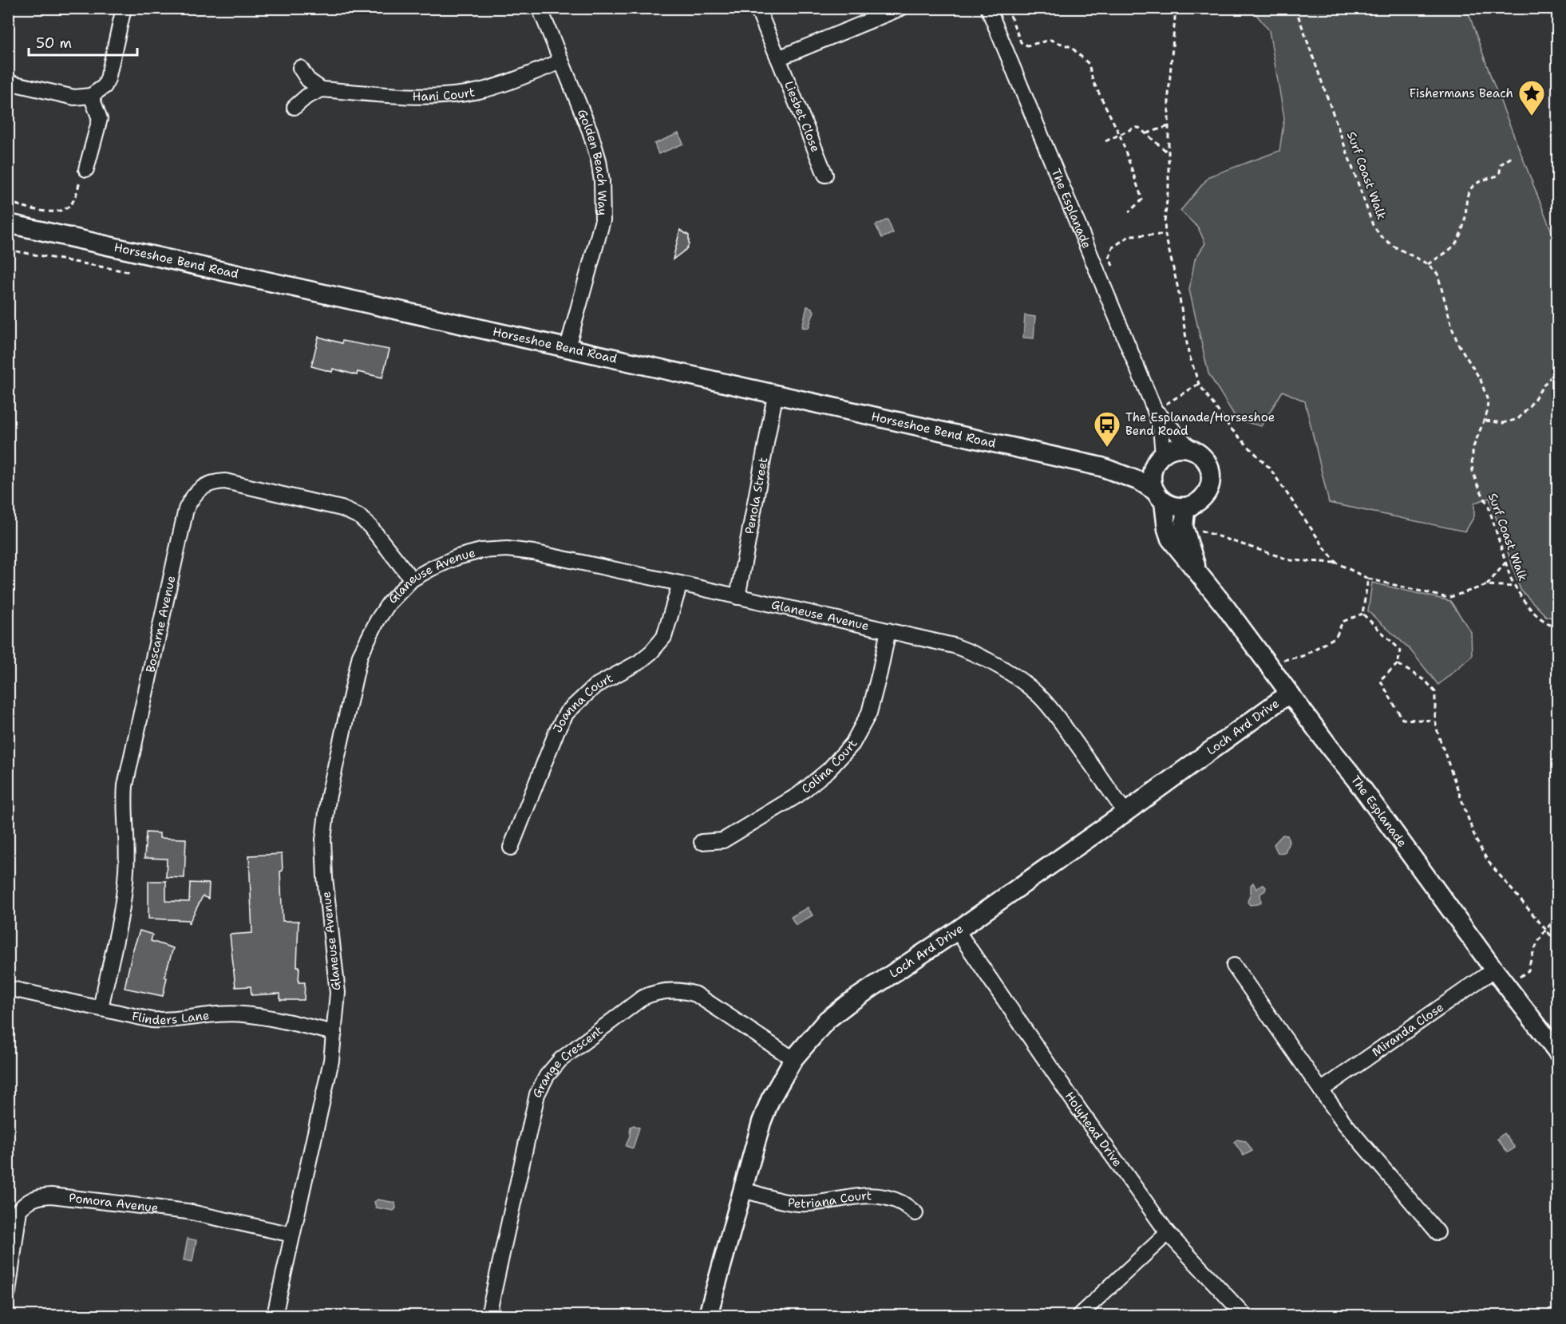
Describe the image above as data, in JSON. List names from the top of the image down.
{
  "streets": {
    "street": [
      "Hani Court",
      "Liesbet Close",
      "Golden Beach Way",
      "The Esplanade",
      "Horseshoe Bend Road",
      "Penola Street",
      "Glaneuse Avenue",
      "Boscarne Avenue",
      "Joanna Court",
      "Loch Ard Drive",
      "Colina Court",
      "Flinders Lane",
      "Miranda Close",
      "Grange Crescent",
      "Holyhead Drive",
      "Petriana Court",
      "Pomora Avenue"
    ],
    "path": ["Surf Coast Walk"]
  },
  "crossings": [
    ["Hani Court", "Golden Beach Way"],
    ["Golden Beach Way", "Horseshoe Bend Road"],
    ["The Esplanade", "Horseshoe Bend Road"],
    ["The Esplanade", "Loch Ard Drive"],
    ["The Esplanade", "Miranda Close"],
    ["Horseshoe Bend Road", "Penola Street"],
    ["Penola Street", "Glaneuse Avenue"],
    ["Glaneuse Avenue", "Boscarne Avenue"],
    ["Glaneuse Avenue", "Joanna Court"],
    ["Glaneuse Avenue", "Loch Ard Drive"],
    ["Glaneuse Avenue", "Colina Court"],
    ["Glaneuse Avenue", "Flinders Lane"],
    ["Glaneuse Avenue", "Pomora Avenue"],
    ["Boscarne Avenue", "Flinders Lane"],
    ["Loch Ard Drive", "Grange Crescent"],
    ["Loch Ard Drive", "Holyhead Drive"],
    ["Loch Ard Drive", "Petriana Court"]
  ],
  "places": {
    "place": ["Fishermans Beach"],
    "bus stop": ["The Esplanade/Horseshoe Bend Road"]
  },
  "scale_bar": "50 m"
}
